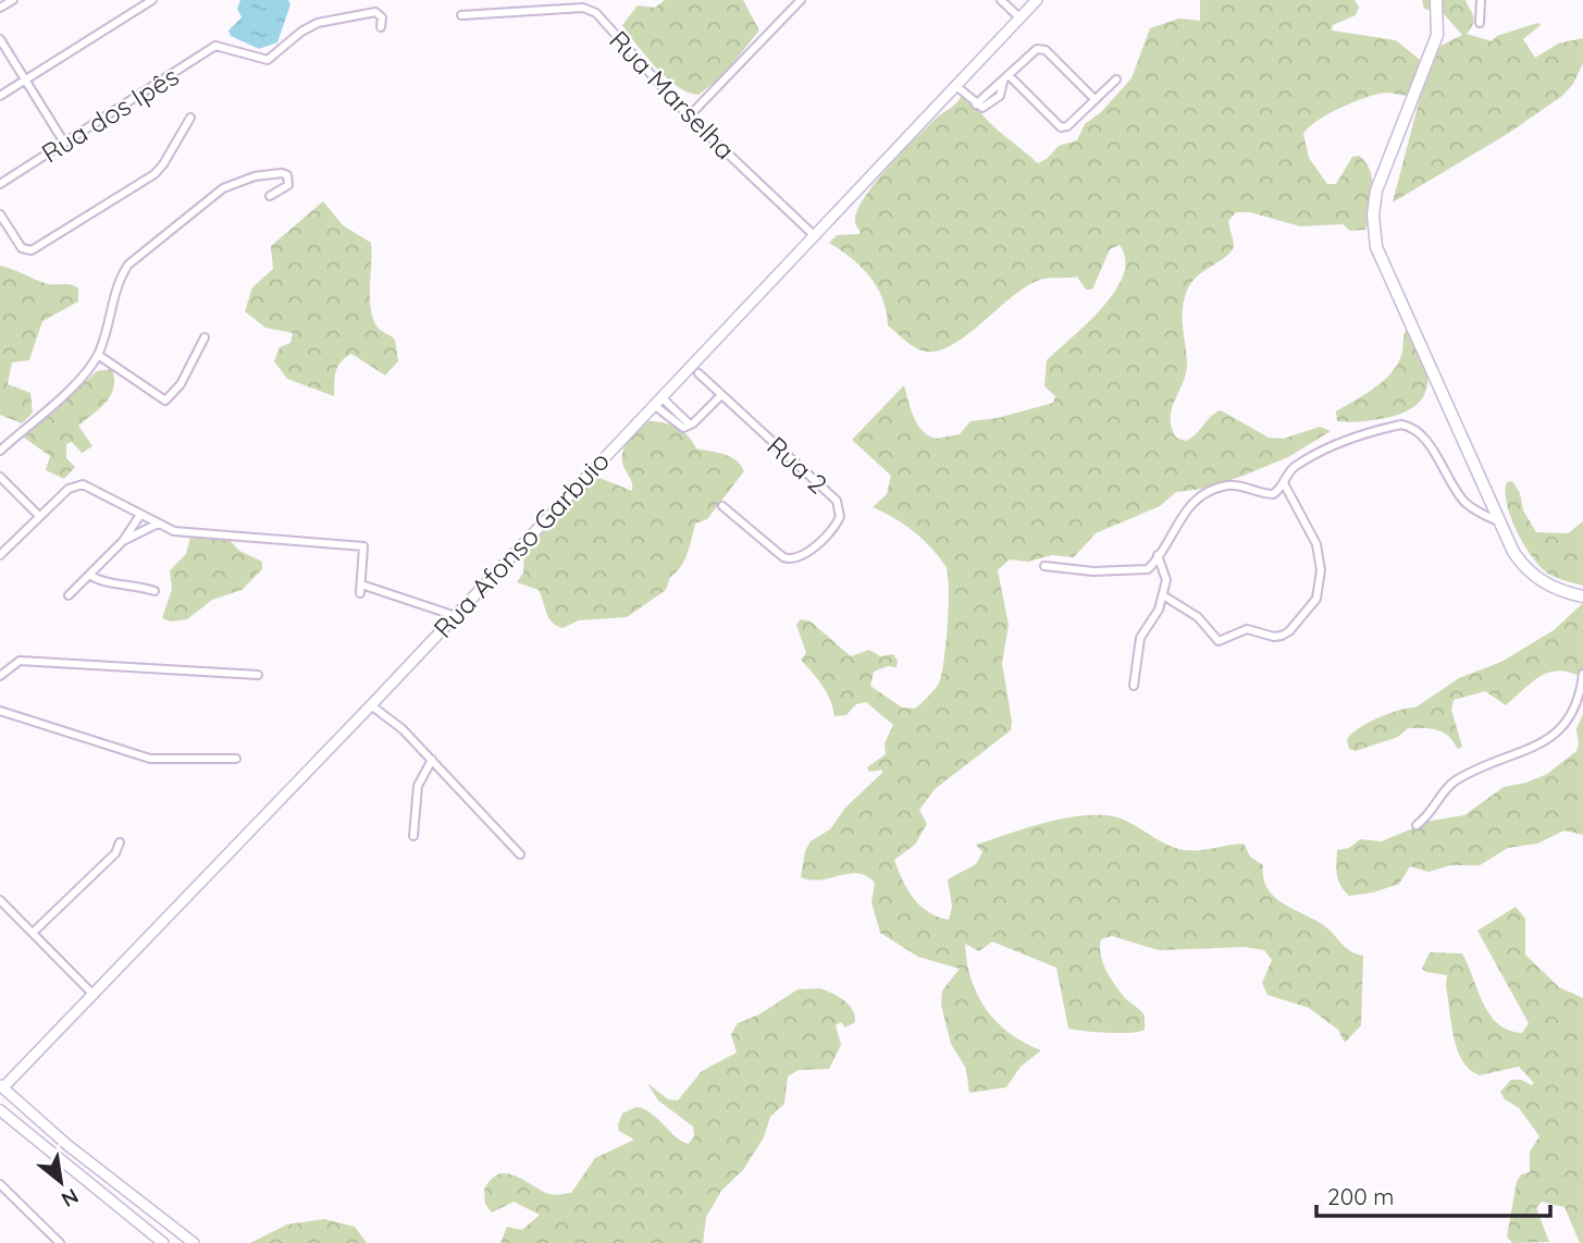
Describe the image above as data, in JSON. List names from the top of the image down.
{
  "streets": {
    "street": [
      "Rua Marselha",
      "Rua dos Ipês",
      "Rua 2",
      "Rua Afonso Garbuio"
    ]
  },
  "crossings": [
    ["Rua Marselha", "Rua Afonso Garbuio"]
  ],
  "scale_bar": "200 m",
  "north": "bottom right"
}
